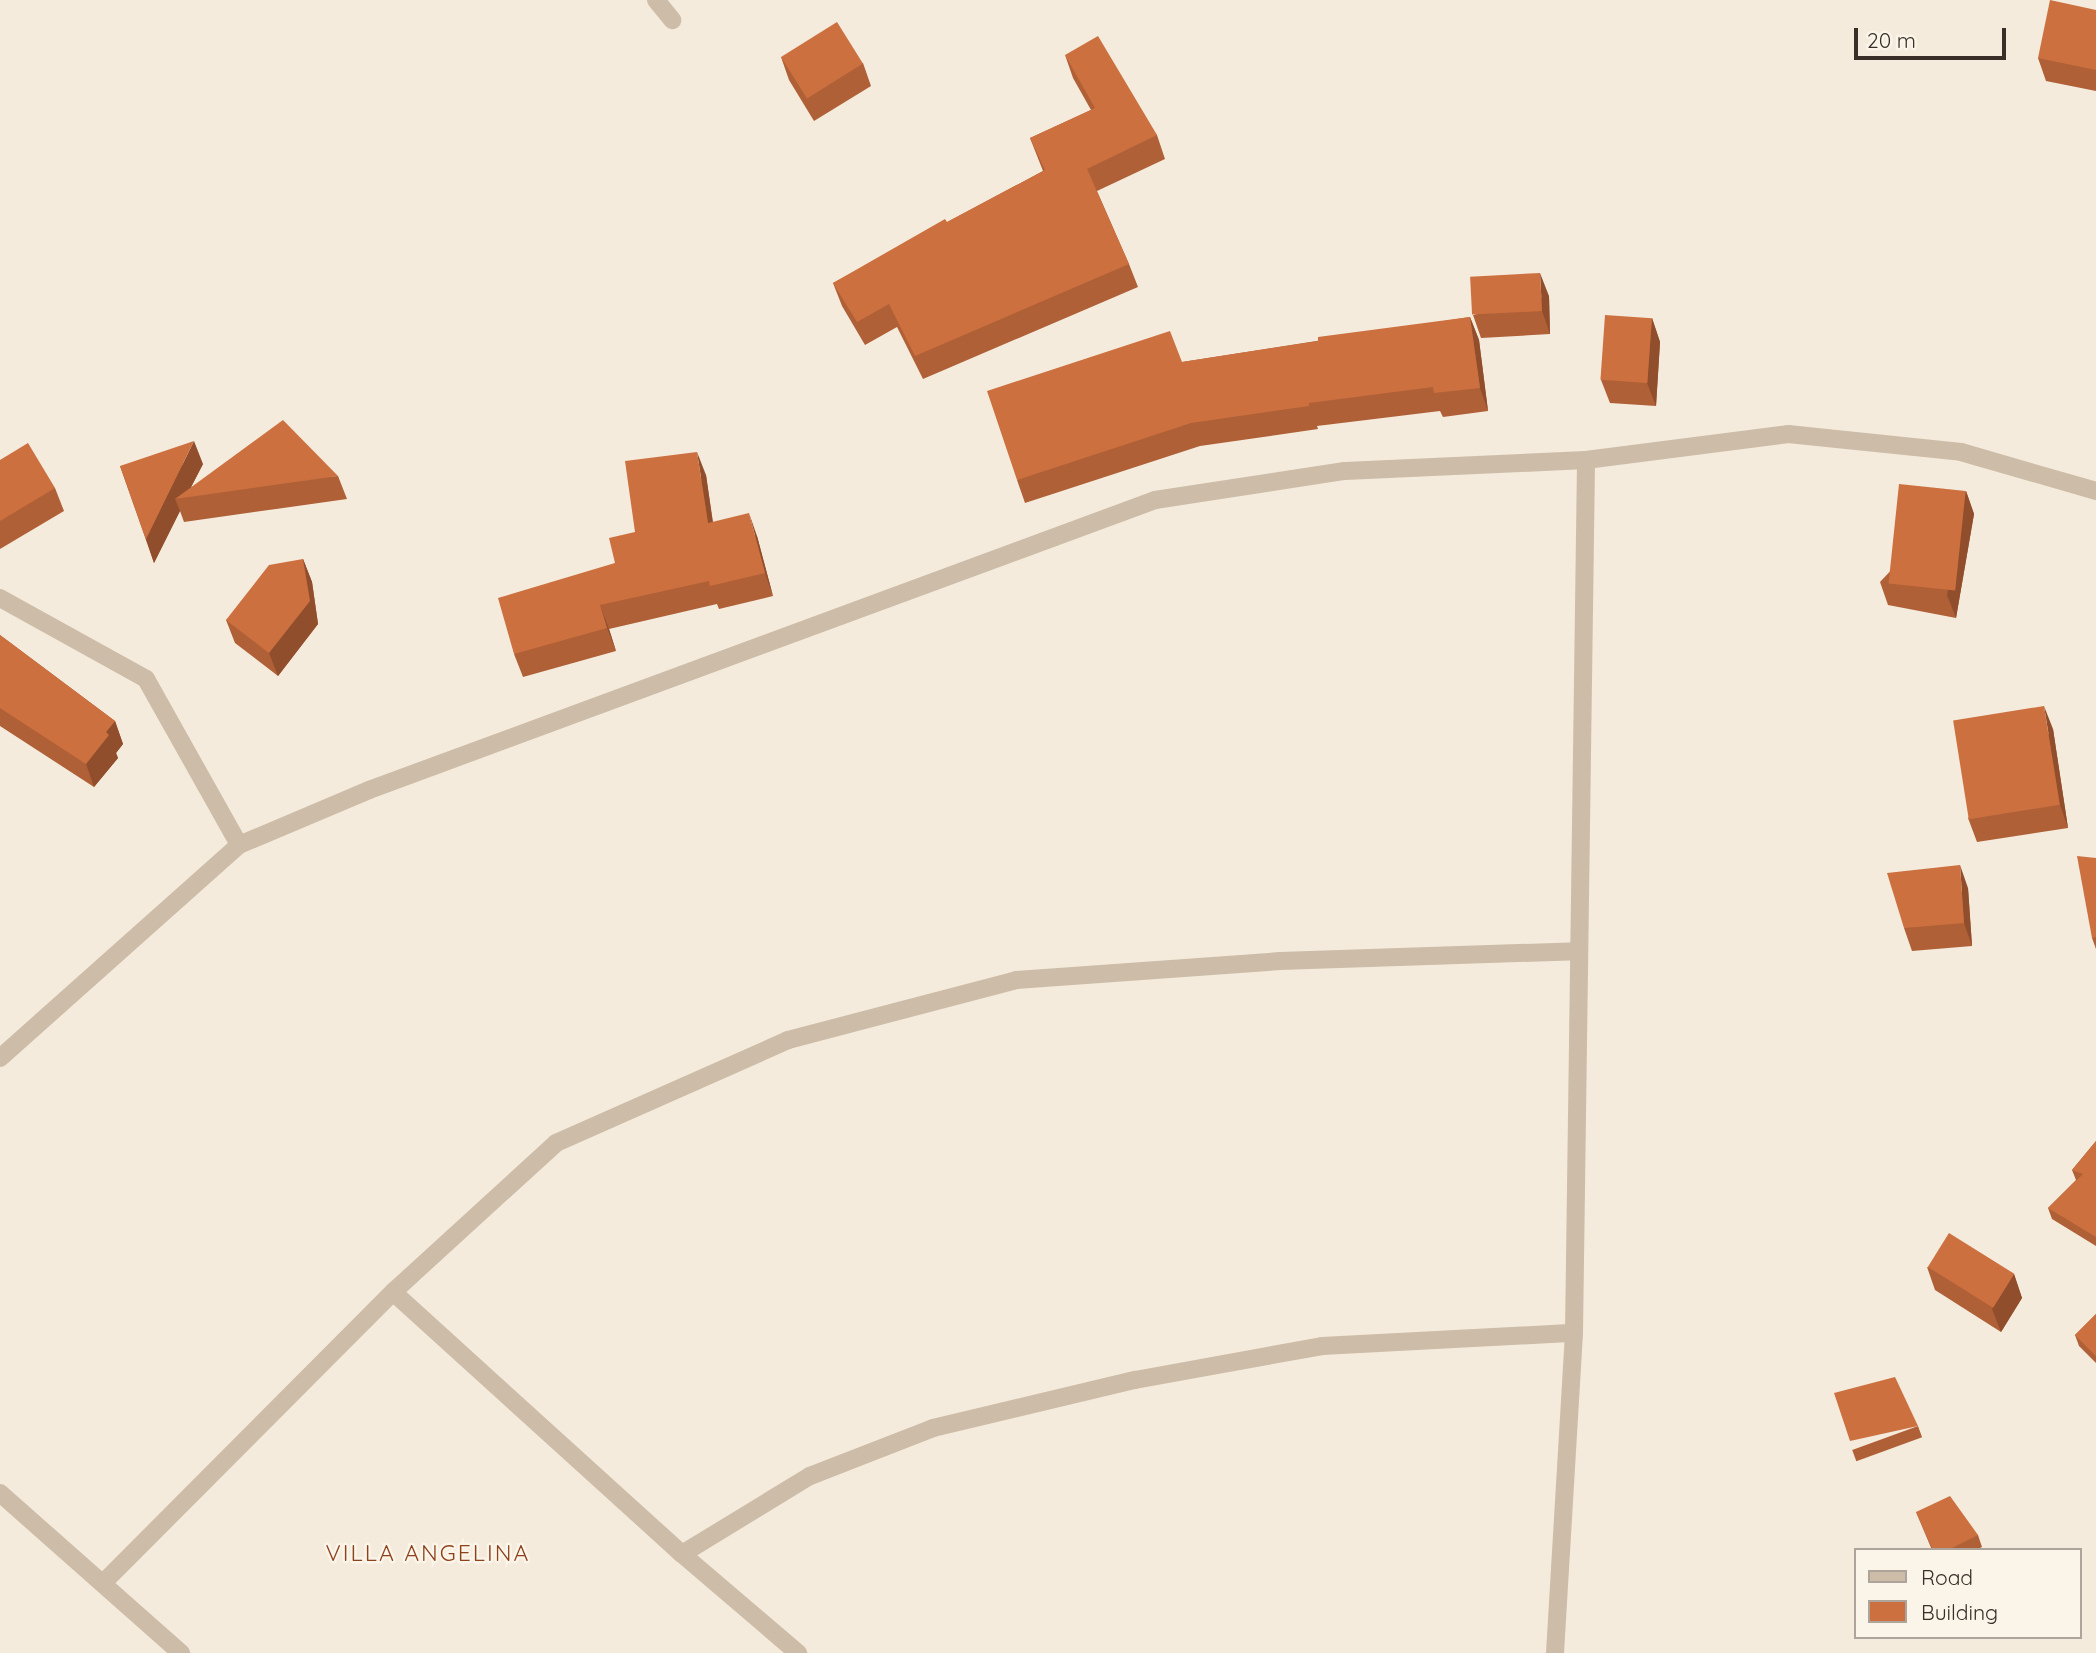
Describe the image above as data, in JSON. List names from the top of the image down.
{
  "districts": ["VILLA ANGELINA"],
  "legend": ["Road", "Building"],
  "scale_bar": "20 m"
}
